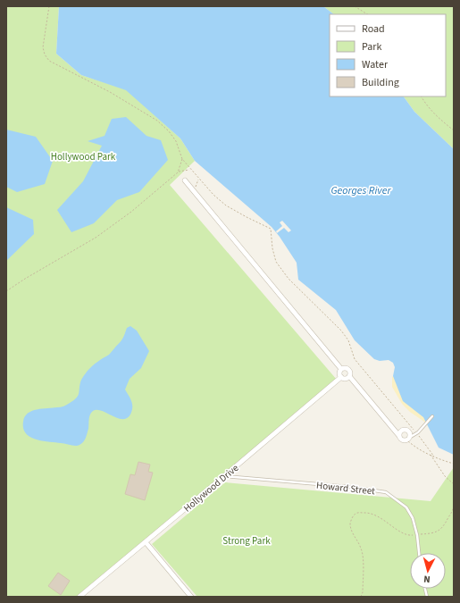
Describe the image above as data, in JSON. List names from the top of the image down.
{
  "streets": {
    "street": ["Hollywood Drive"],
    "lane": ["Howard Street"]
  },
  "crossings": [
    ["Hollywood Drive", "Howard Street"]
  ],
  "water": ["Georges River"],
  "parks": ["Hollywood Park", "Strong Park"],
  "legend": [
    "Road",
    "Park",
    "Water",
    "Building"
  ],
  "north": "bottom"
}
